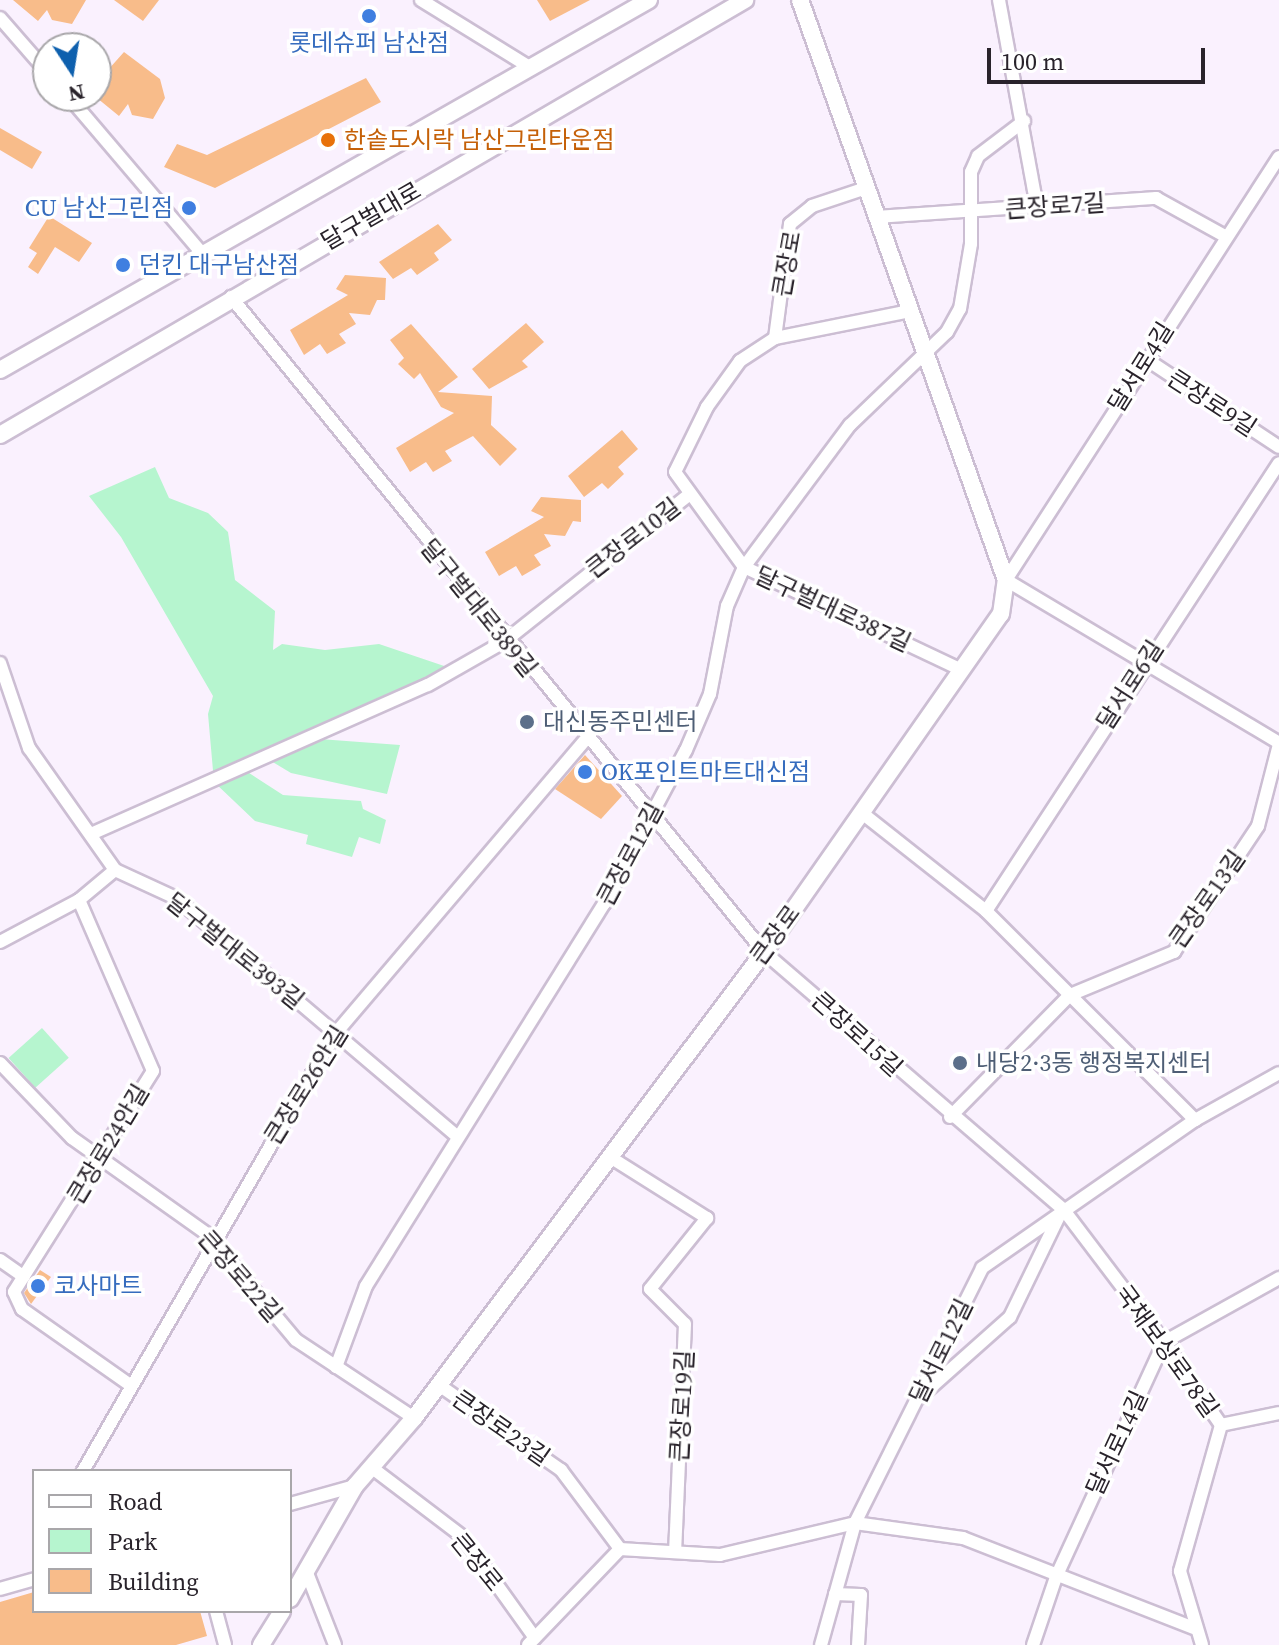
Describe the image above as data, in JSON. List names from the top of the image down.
{
  "streets": {
    "street": [
      "큰장로7길",
      "달구벌대로",
      "큰장로",
      "달서로4길",
      "큰장로9길",
      "큰장로10길",
      "달구벌대로389길",
      "달구벌대로387길",
      "달서로6길",
      "큰장로12길",
      "큰장로13길",
      "달구벌대로393길",
      "큰장로15길",
      "큰장로26안길",
      "큰장로24안길",
      "큰장로22길",
      "달서로12길",
      "국채보상로78길",
      "큰장로19길",
      "큰장로23길",
      "달서로14길"
    ]
  },
  "crossings": [
    ["큰장로7길", "달서로4길"],
    ["달구벌대로", "달구벌대로389길"],
    ["큰장로", "달서로4길"],
    ["큰장로", "큰장로10길"],
    ["큰장로", "달구벌대로389길"],
    ["큰장로", "달구벌대로387길"],
    ["큰장로", "큰장로15길"],
    ["큰장로", "큰장로22길"],
    ["큰장로", "큰장로19길"],
    ["큰장로", "큰장로23길"],
    ["달서로4길", "큰장로9길"],
    ["큰장로10길", "달구벌대로389길"],
    ["큰장로10길", "달구벌대로387길"],
    ["달구벌대로389길", "큰장로12길"],
    ["달구벌대로389길", "큰장로15길"],
    ["달구벌대로389길", "큰장로26안길"],
    ["달구벌대로387길", "큰장로12길"],
    ["큰장로12길", "달구벌대로393길"],
    ["큰장로12길", "큰장로22길"],
    ["달구벌대로393길", "큰장로26안길"],
    ["큰장로15길", "달서로12길"],
    ["큰장로15길", "국채보상로78길"],
    ["큰장로26안길", "큰장로24안길"],
    ["큰장로26안길", "큰장로22길"],
    ["큰장로24안길", "큰장로22길"],
    ["달서로12길", "국채보상로78길"],
    ["국채보상로78길", "달서로14길"]
  ],
  "places": [
    "롯데슈퍼 남산점",
    "한솥도시락 남산그린타운점",
    "CU 남산그린점",
    "던킨 대구남산점",
    "대신동주민센터",
    "OK포인트마트대신점",
    "내당2·3동 행정복지센터",
    "코사마트"
  ],
  "legend": ["Road", "Park", "Building"],
  "scale_bar": "100 m",
  "north": "bottom"
}
